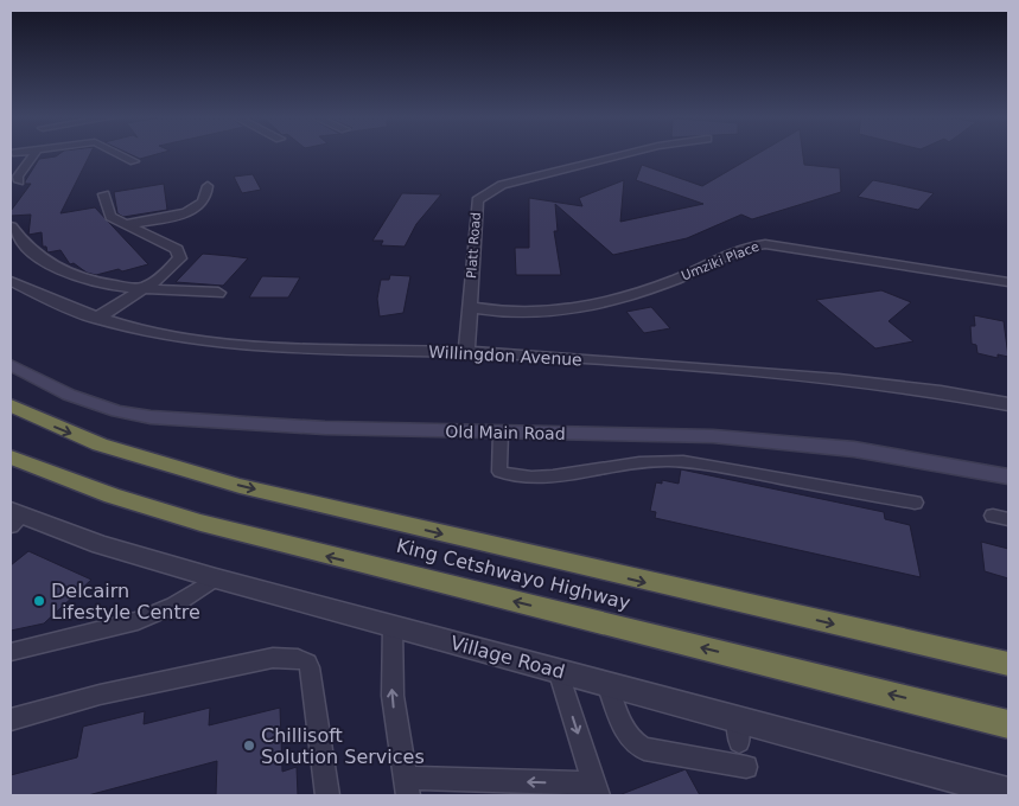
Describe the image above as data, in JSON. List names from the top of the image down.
{
  "streets": {
    "highway": ["King Cetshwayo Highway"],
    "main road": ["Old Main Road"],
    "street": [
      "Platt Road",
      "Umziki Place",
      "Willingdon Avenue",
      "Village Road"
    ]
  },
  "crossings": [
    ["Platt Road", "Umziki Place"],
    ["Platt Road", "Willingdon Avenue"]
  ],
  "places": ["Delcairn Lifestyle Centre", "Chillisoft Solution Services"]
}
